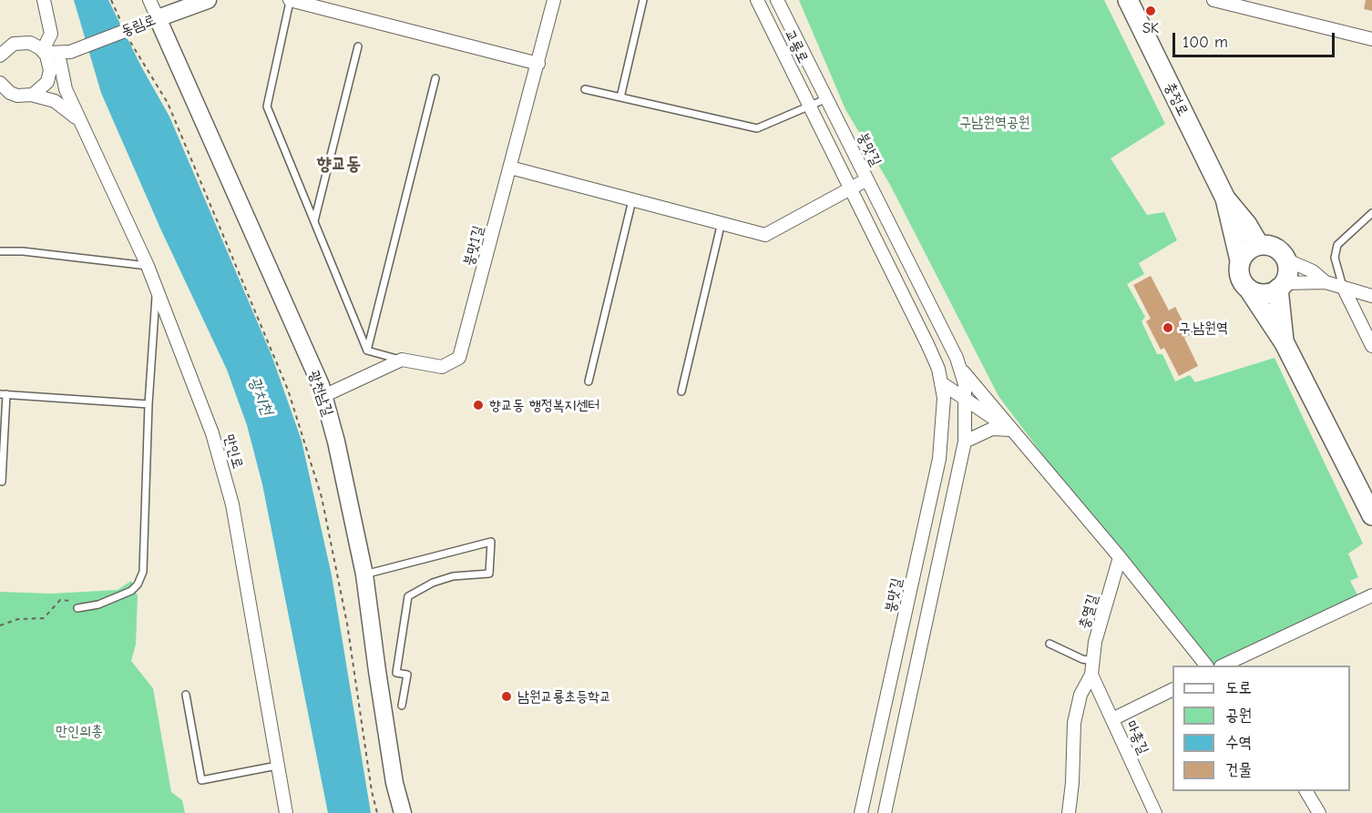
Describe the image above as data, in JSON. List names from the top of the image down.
{
  "streets": {
    "main road": ["충정로"],
    "street": [
      "동림로",
      "교룡로",
      "붕맛길",
      "붕맛1길",
      "광천남길",
      "만인로",
      "충열길",
      "마총길"
    ]
  },
  "crossings": [
    ["동림로", "광천남길"],
    ["교룡로", "붕맛길"],
    ["붕맛길", "충열길"],
    ["충열길", "마총길"]
  ],
  "districts": ["향교동"],
  "water": ["광치천"],
  "parks": ["구남원역공원", "만인의총"],
  "places": [
    "SK",
    "구.남원역",
    "향교동 행정복지센터",
    "남원교룡초등학교"
  ],
  "legend": [
    "도로",
    "공원",
    "수역",
    "건물"
  ],
  "scale_bar": "100 m"
}
